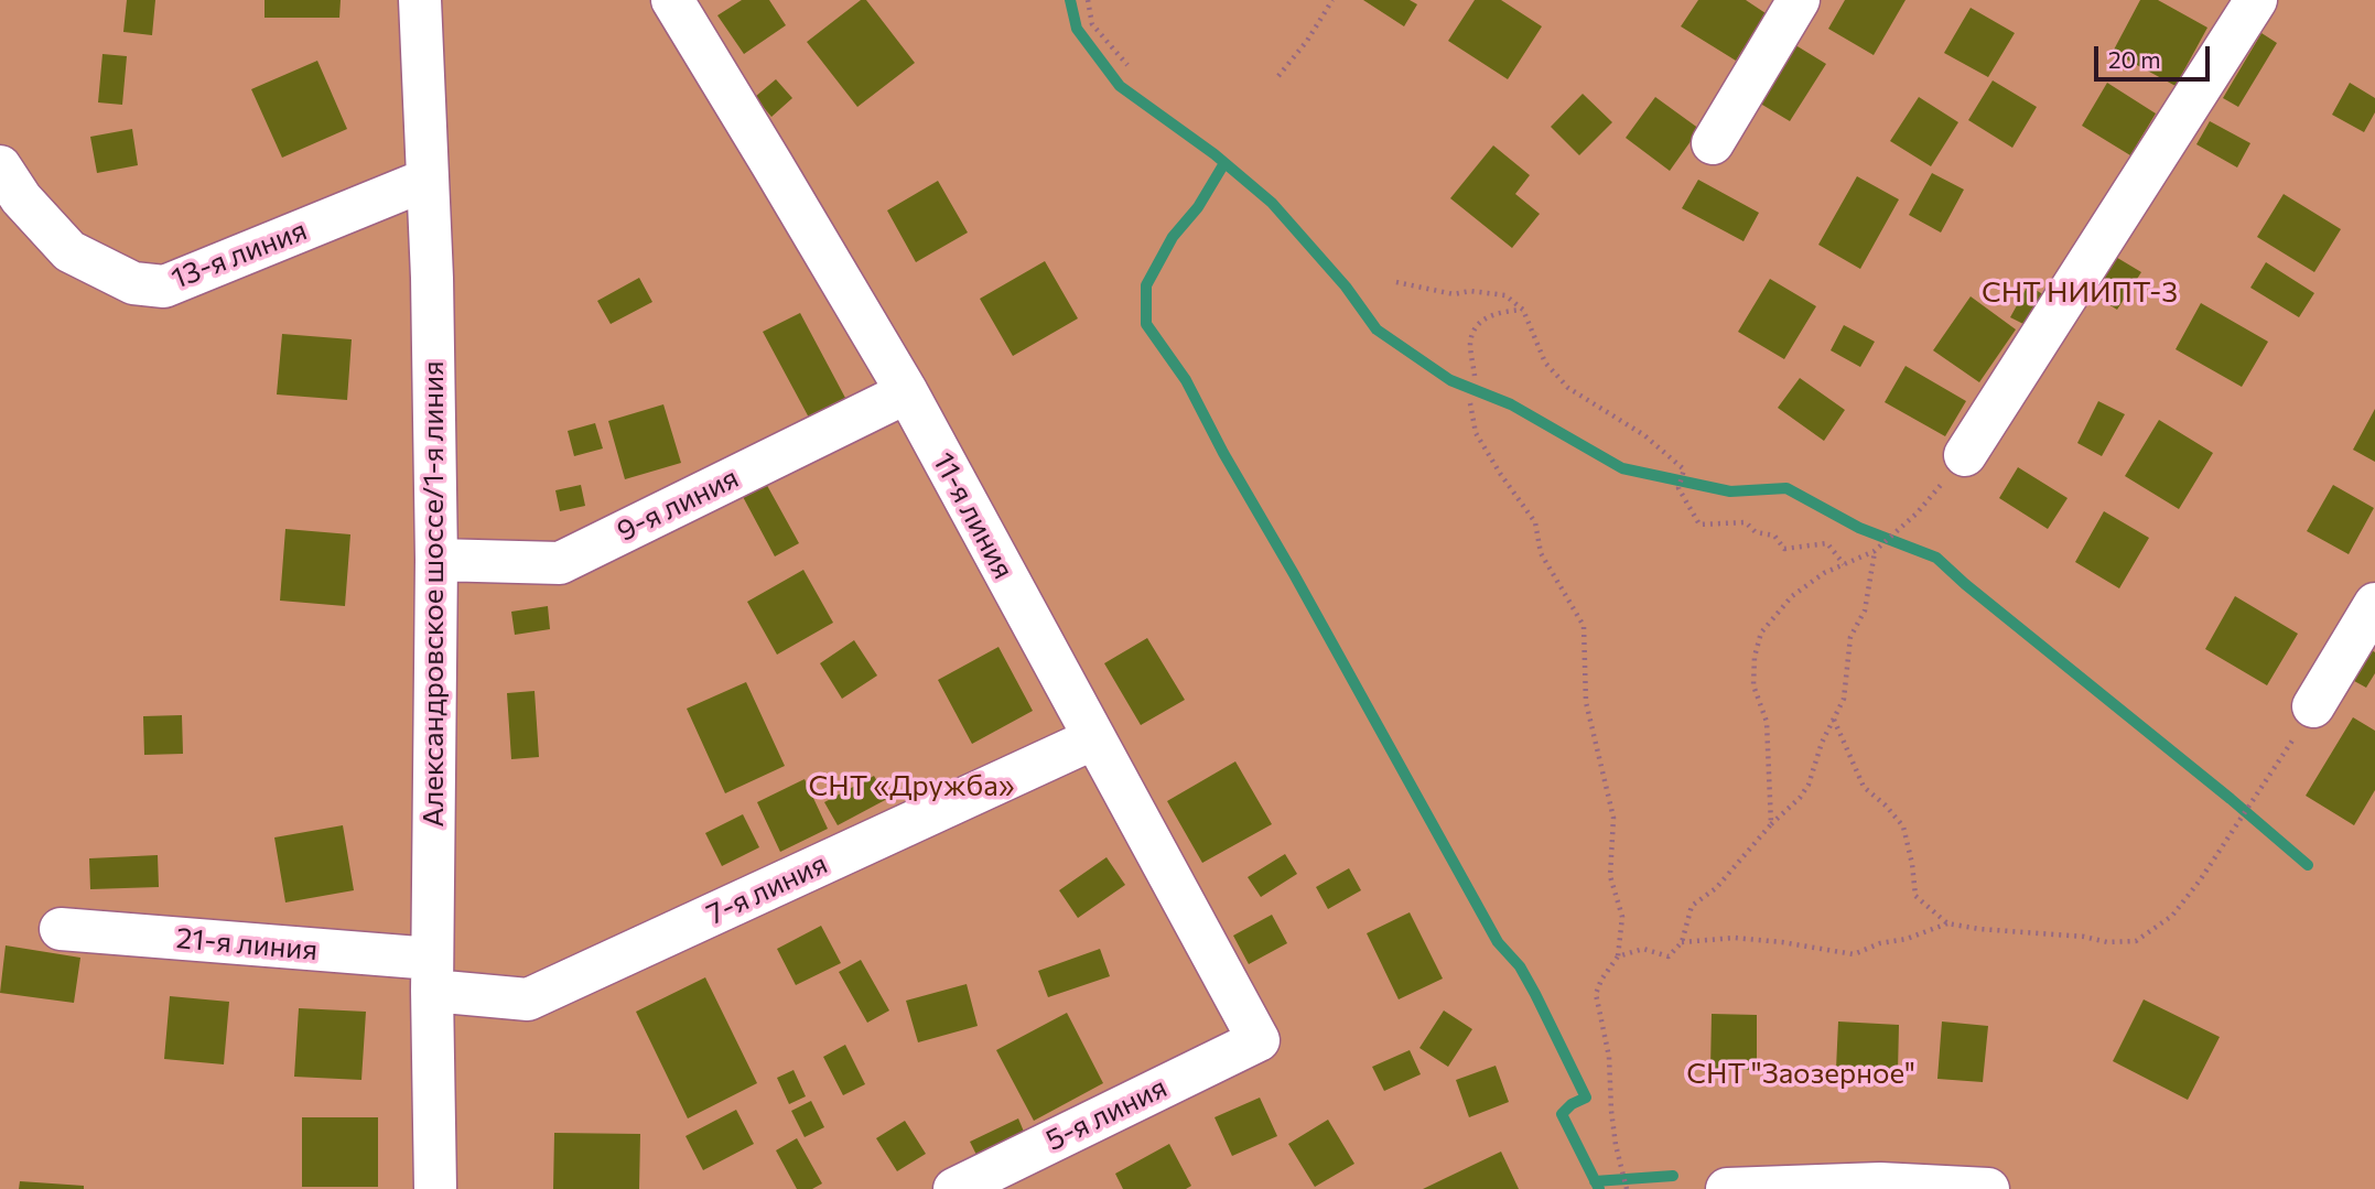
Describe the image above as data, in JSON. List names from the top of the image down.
{
  "streets": {
    "street": [
      "13-я линия",
      "9-я линия",
      "11-я линия",
      "Александровское шоссе/1-я линия",
      "7-я линия",
      "21-я линия",
      "5-я линия"
    ]
  },
  "crossings": [
    ["13-я линия", "Александровское шоссе/1-я линия"],
    ["9-я линия", "11-я линия"],
    ["9-я линия", "Александровское шоссе/1-я линия"],
    ["11-я линия", "7-я линия"],
    ["11-я линия", "5-я линия"],
    ["Александровское шоссе/1-я линия", "7-я линия"],
    ["Александровское шоссе/1-я линия", "21-я линия"],
    ["7-я линия", "21-я линия"]
  ],
  "parks": ["СНТ НИИПТ-3", "СНТ «Дружба»", "СНТ \"Заозерное\""],
  "scale_bar": "20 m"
}
